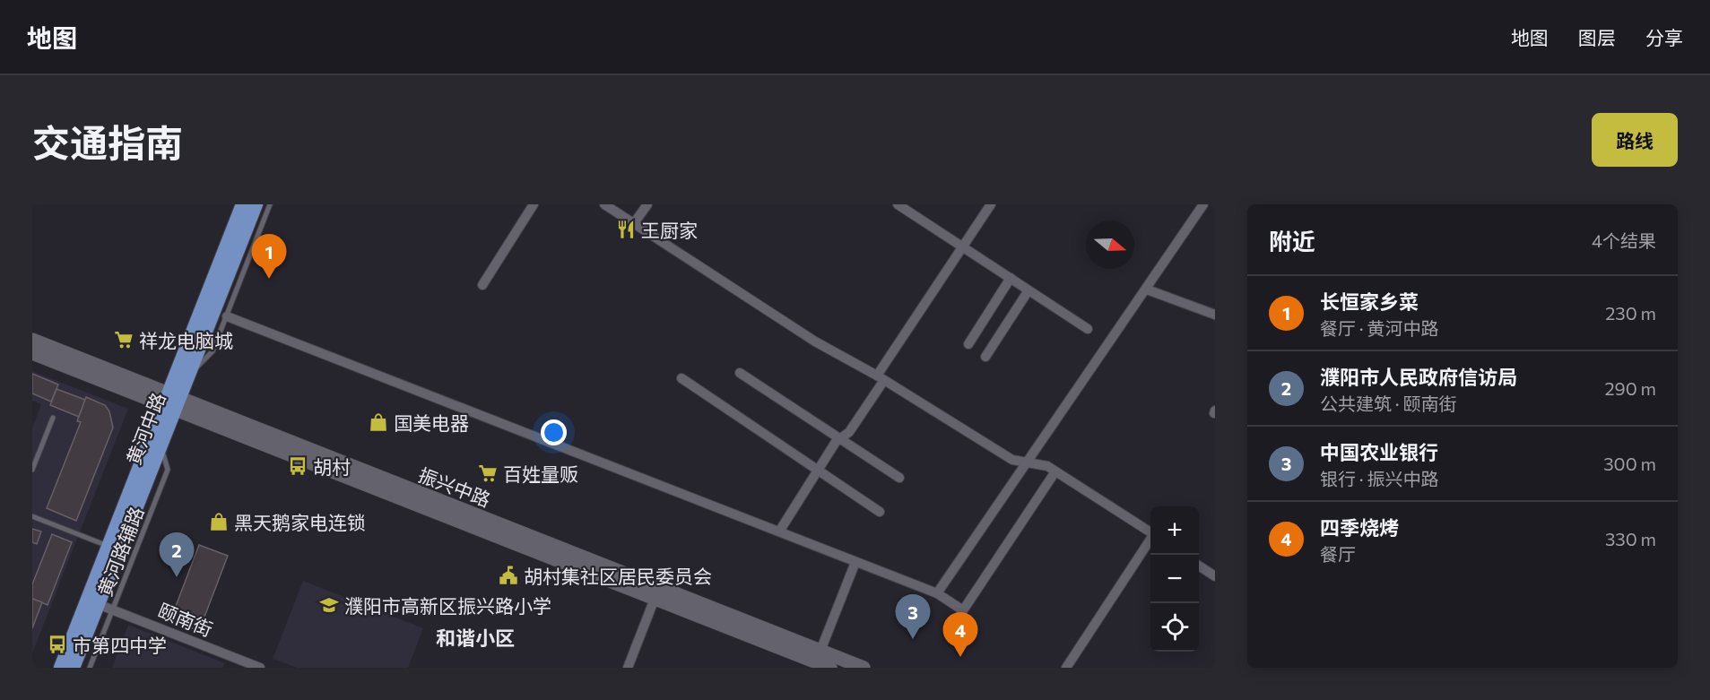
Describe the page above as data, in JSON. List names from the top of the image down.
{
  "streets": {
    "main road": ["黄河中路"],
    "street": ["振兴中路", "颐南街"],
    "lane": ["黄河路辅路"]
  },
  "crossings": [
    ["黄河中路", "振兴中路"],
    ["黄河中路", "黄河路辅路"],
    ["黄河中路", "颐南街"],
    ["黄河路辅路", "颐南街"]
  ],
  "districts": ["和谐小区"],
  "places": {
    "restaurant": ["王厨家"],
    "supermarket": ["祥龙电脑城", "百姓量贩"],
    "shop": ["国美电器", "黑天鹅家电连锁"],
    "bus stop": ["胡村", "市第四中学"],
    "public building": ["胡村集社区居民委员会"],
    "school or university": ["濮阳市高新区振兴路小学"]
  },
  "north": "right",
  "page": {
    "header": "地图",
    "nav": ["地图", "图层", "分享"],
    "title": "交通指南",
    "buttons": "路线",
    "heading": ["附近", "4个结果"],
    "pins": [
      "1",
      "2",
      "3",
      "4"
    ],
    "list": [
      {
        "mark": "1",
        "name": "长恒家乡菜",
        "note": "餐厅 · 黄河中路",
        "value": "230 m"
      },
      {
        "mark": "2",
        "name": "濮阳市人民政府信访局",
        "note": "公共建筑 · 颐南街",
        "value": "290 m"
      },
      {
        "mark": "3",
        "name": "中国农业银行",
        "note": "银行 · 振兴中路",
        "value": "300 m"
      },
      {
        "mark": "4",
        "name": "四季烧烤",
        "note": "餐厅",
        "value": "330 m"
      }
    ],
    "map_buttons": ["+", "−"]
  }
}
